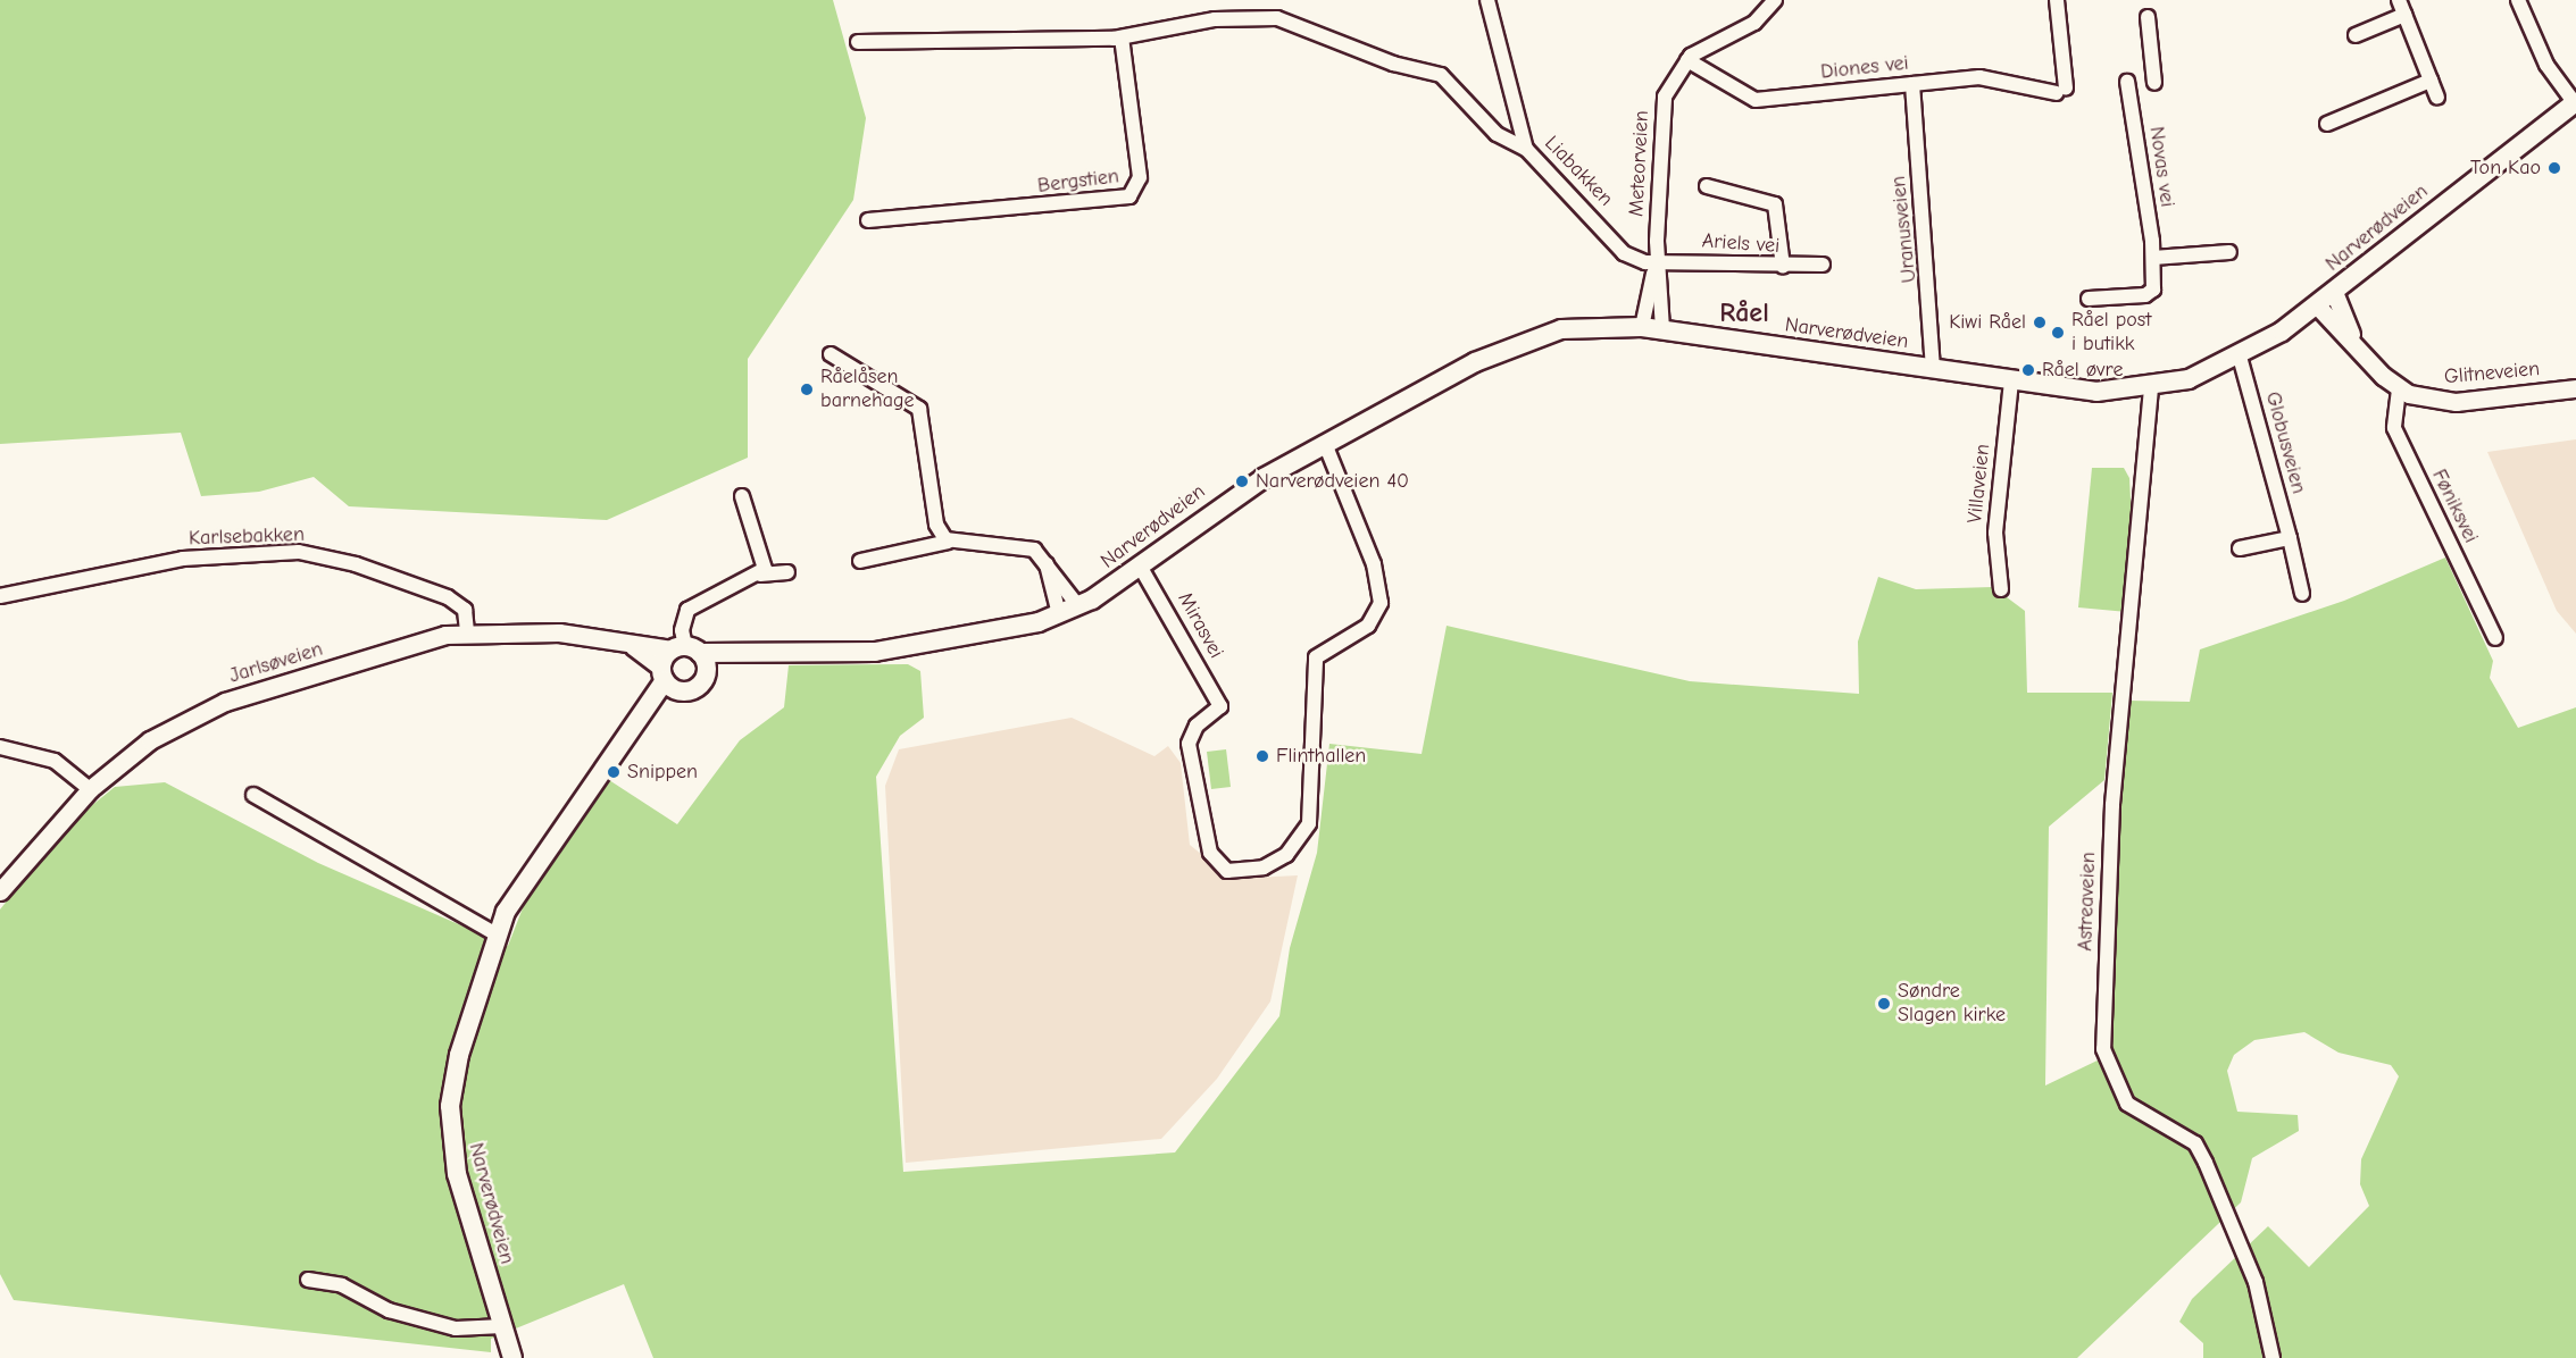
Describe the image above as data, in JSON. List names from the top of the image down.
{
  "streets": {
    "main road": ["Narverødveien"],
    "street": [
      "Diones vei",
      "Meteorveien",
      "Novas vei",
      "Liabakken",
      "Bergstien",
      "Uranusveien",
      "Ariels vei",
      "Glitneveien",
      "Globusveien",
      "Villaveien",
      "Føniksvei",
      "Karlsebakken",
      "Mirasvei",
      "Jarlsøveien",
      "Astreaveien"
    ]
  },
  "crossings": [
    ["Diones vei", "Meteorveien"],
    ["Diones vei", "Uranusveien"],
    ["Meteorveien", "Liabakken"],
    ["Meteorveien", "Ariels vei"],
    ["Liabakken", "Ariels vei"],
    ["Narverødveien", "Uranusveien"],
    ["Narverødveien", "Globusveien"],
    ["Narverødveien", "Villaveien"],
    ["Narverødveien", "Mirasvei"],
    ["Narverødveien", "Jarlsøveien"],
    ["Narverødveien", "Astreaveien"],
    ["Glitneveien", "Føniksvei"],
    ["Karlsebakken", "Jarlsøveien"]
  ],
  "districts": ["Råel"],
  "places": [
    "Ton Kao",
    "Kiwi Råel",
    "Råel post i butikk",
    "Råel øvre",
    "Råelåsen barnehage",
    "Narverødveien 40",
    "Flinthallen",
    "Snippen",
    "Søndre Slagen kirke"
  ]
}
